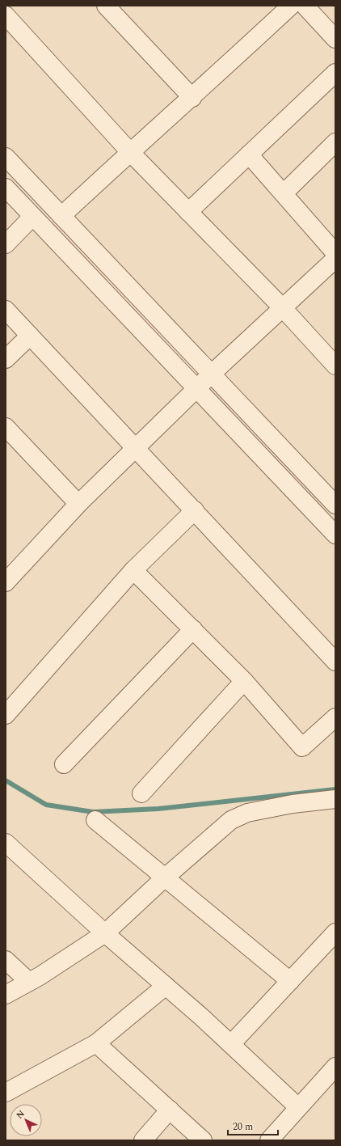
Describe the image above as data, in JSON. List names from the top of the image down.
{
  "scale_bar": "20 m",
  "north": "top left"
}
